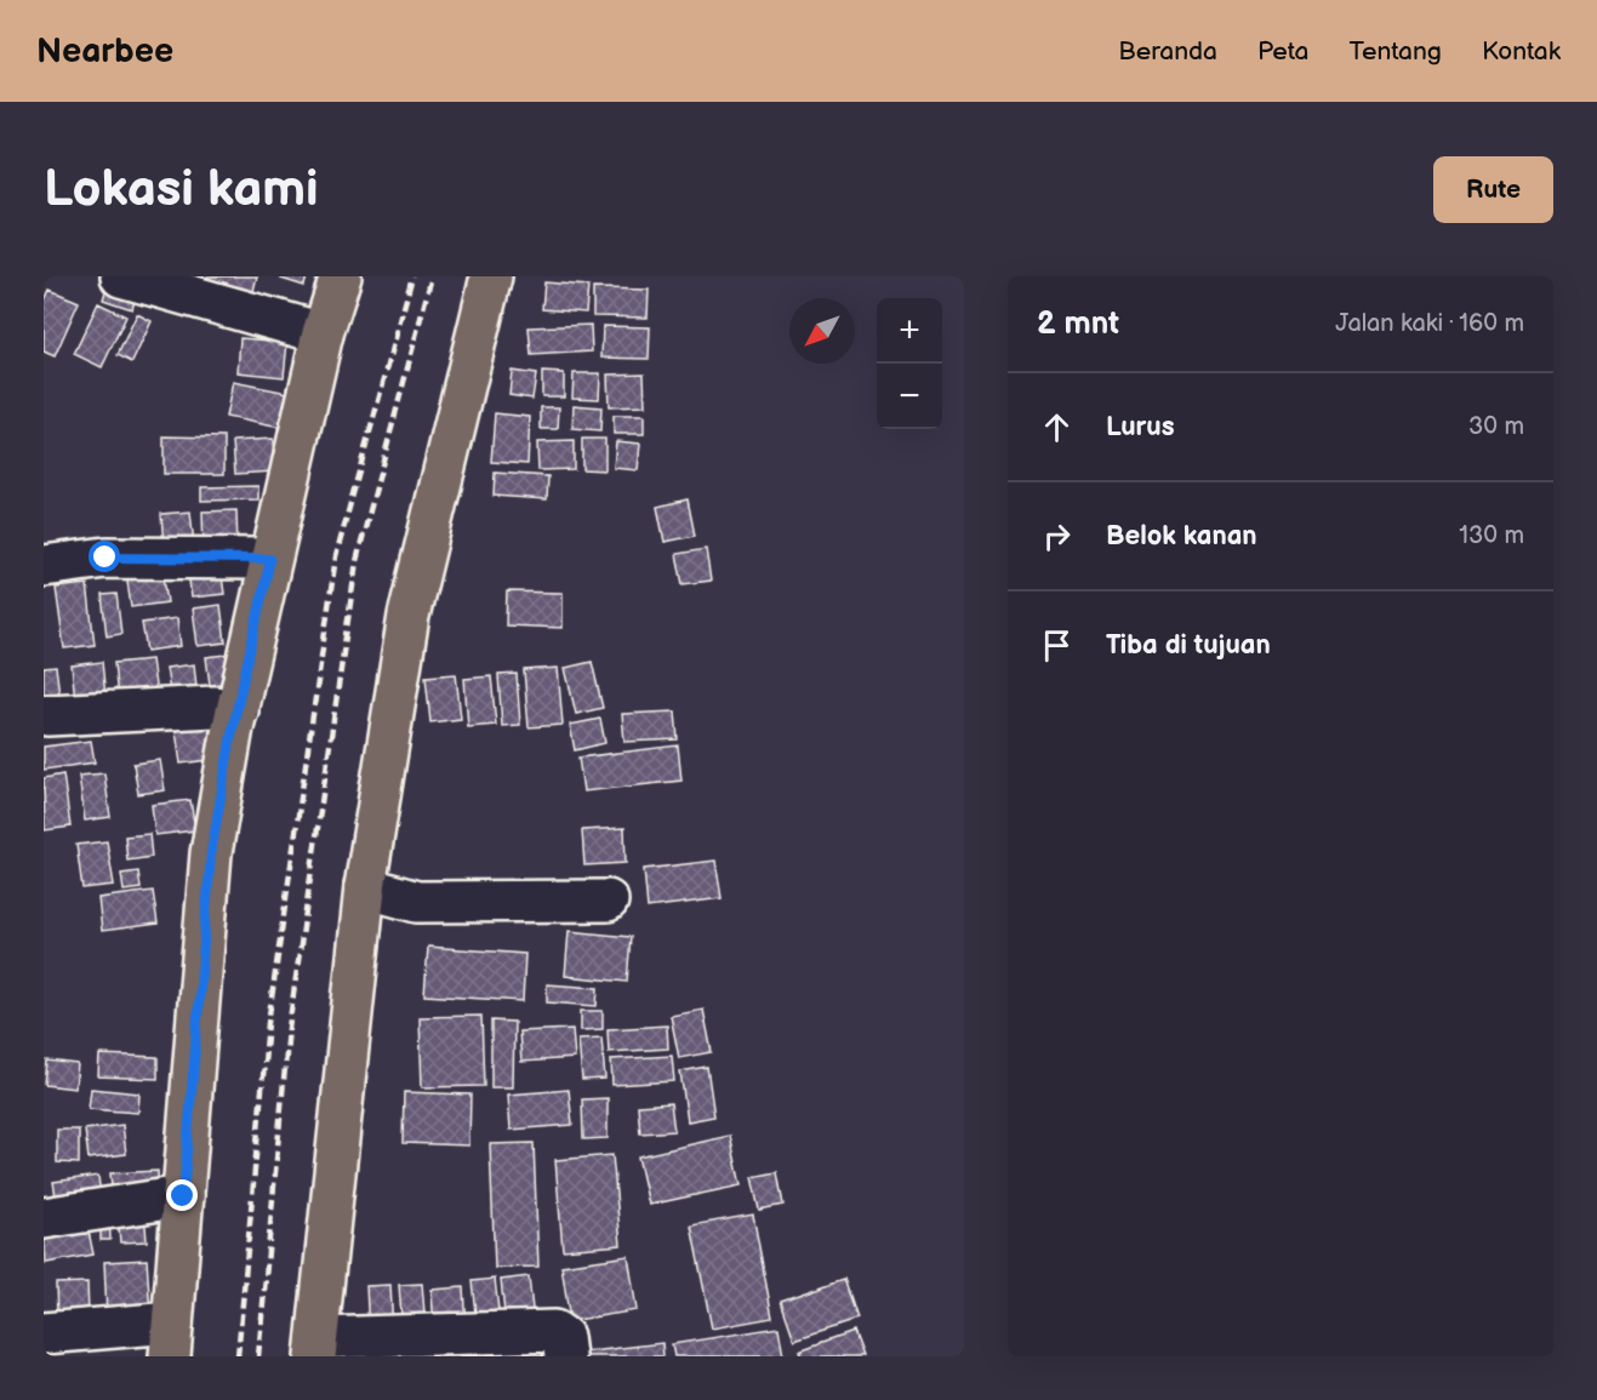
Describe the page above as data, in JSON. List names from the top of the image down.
{
  "north": "bottom left",
  "page": {
    "header": "Nearbee",
    "nav": [
      "Beranda",
      "Peta",
      "Tentang",
      "Kontak"
    ],
    "buttons": "Rute",
    "title": "Lokasi kami",
    "heading": ["2 mnt", "Jalan kaki · 160 m"],
    "map_buttons": ["+", "−"],
    "list": [
      ["Lurus", "30 m"],
      ["Belok kanan", "130 m"],
      "Tiba di tujuan"
    ]
  }
}
